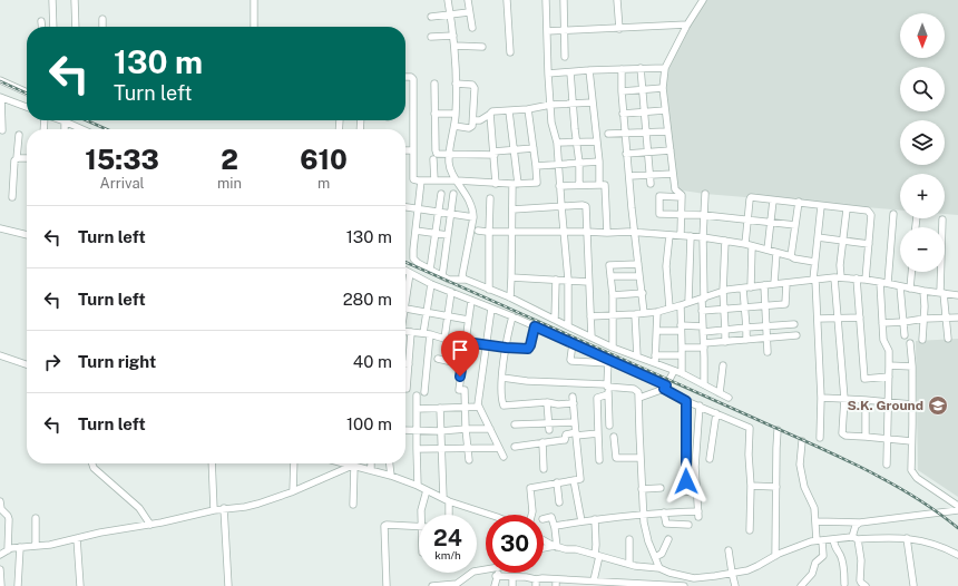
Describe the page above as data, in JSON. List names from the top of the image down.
{
  "places": {
    "school or university": ["S.K. Ground"]
  },
  "north": "bottom",
  "page": {
    "map_buttons": ["+", "−"],
    "turn": ["130 m", "Turn left"],
    "eta": [
      "15:33",
      "Arrival",
      "2",
      "min",
      "610",
      "m"
    ],
    "list": [
      {
        "name": "Turn left",
        "value": "130 m"
      },
      {
        "name": "Turn left",
        "value": "280 m"
      },
      {
        "name": "Turn right",
        "value": "40 m"
      },
      {
        "name": "Turn left",
        "value": "100 m"
      }
    ],
    "speed": "24 km/h",
    "limit": "30"
  }
}
